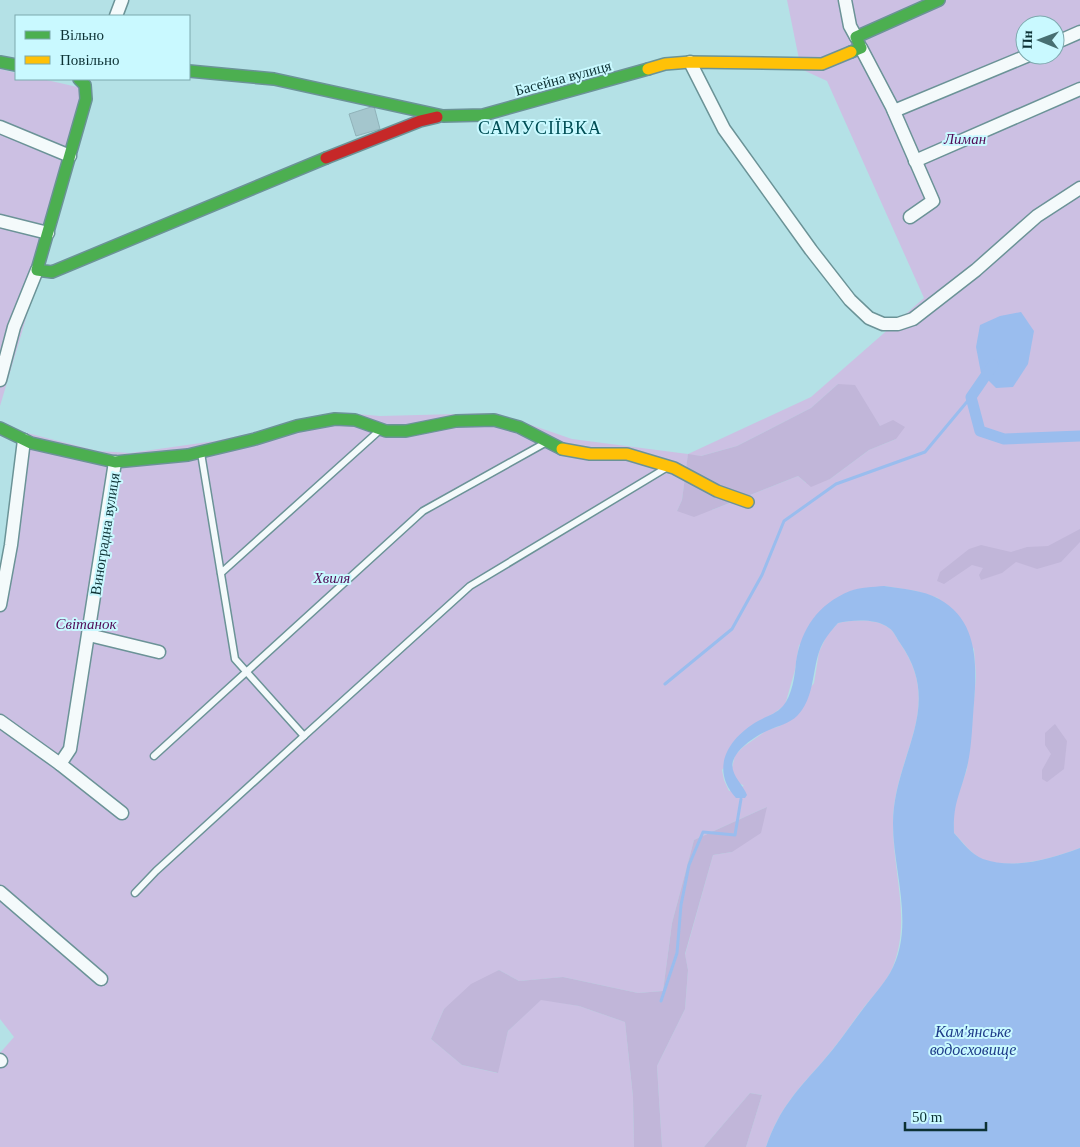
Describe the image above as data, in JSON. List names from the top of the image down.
{
  "streets": {
    "street": ["Басейна вулиця", "Виноградна вулиця"]
  },
  "districts": ["САМУСІЇВКА"],
  "water": ["Кам'янське водосховище"],
  "parks": ["Лиман", "Хвиля", "Світанок"],
  "legend": ["Вільно", "Повільно"],
  "scale_bar": "50 m",
  "north": "left"
}
